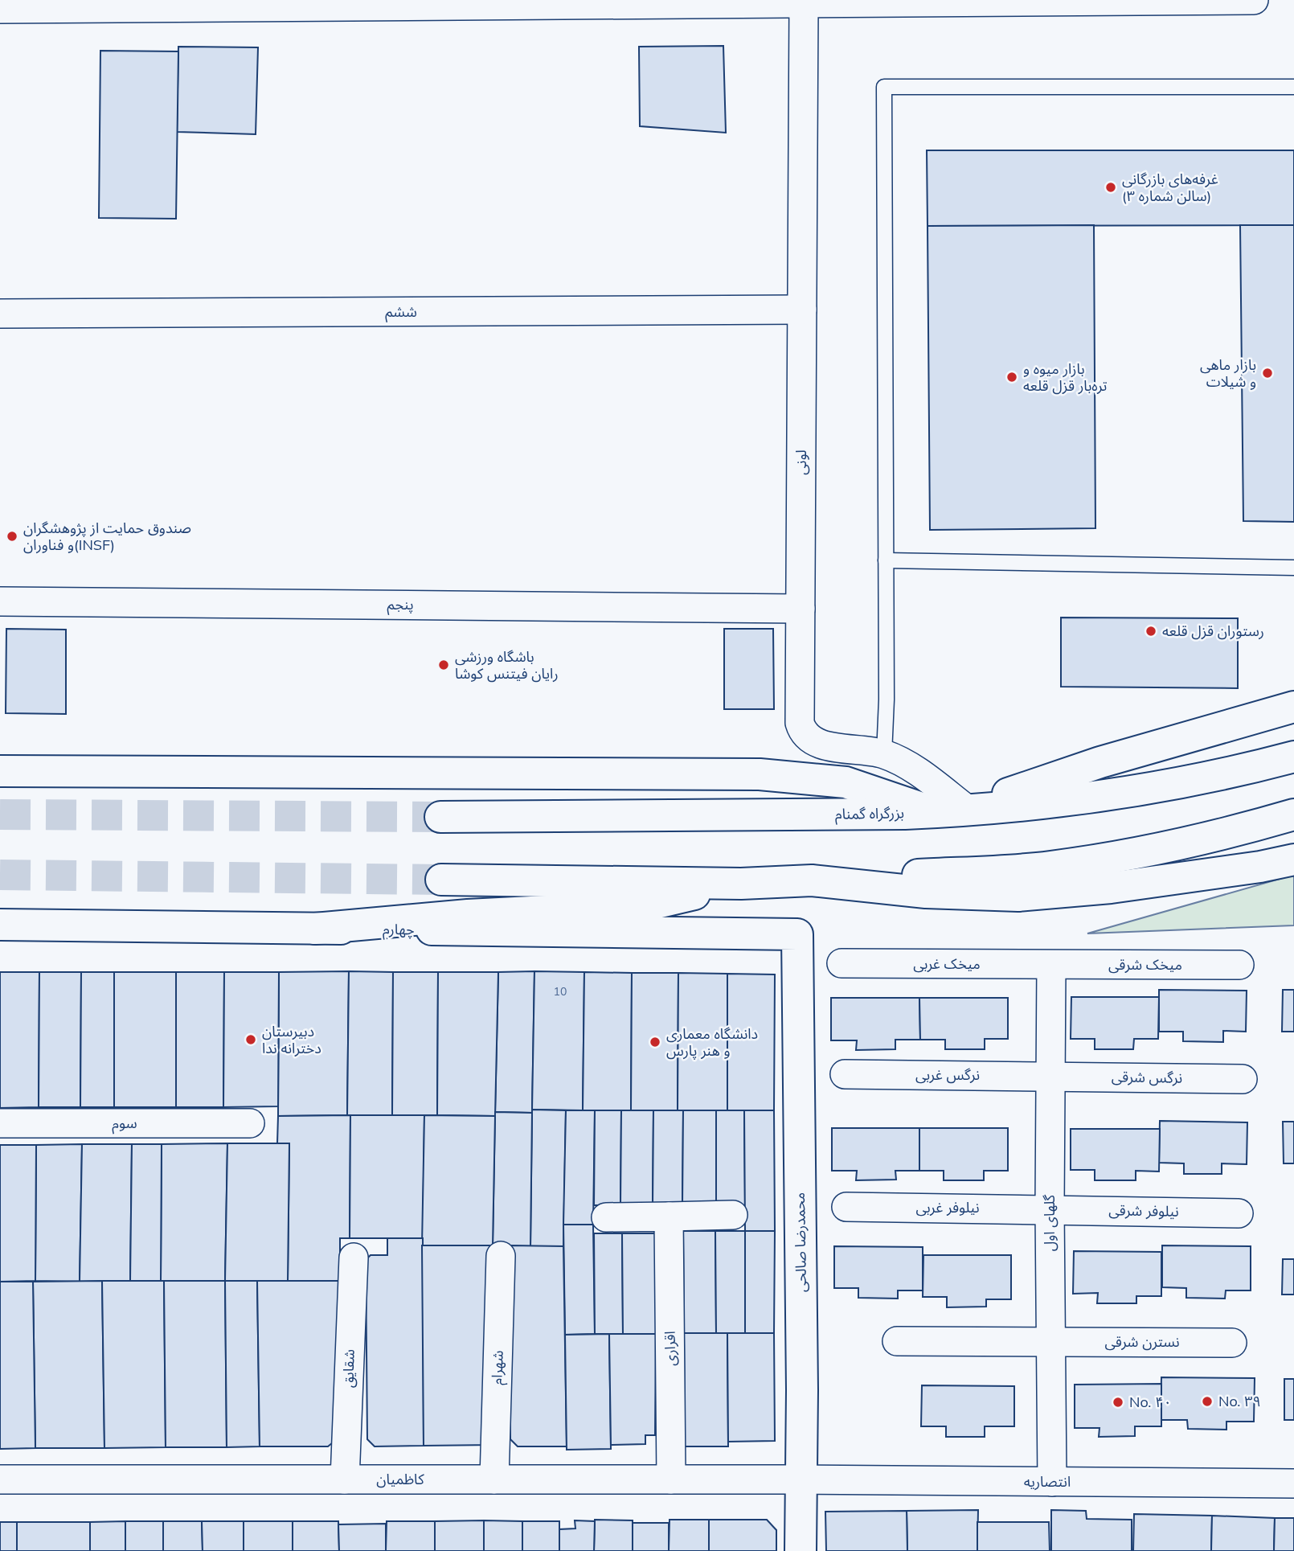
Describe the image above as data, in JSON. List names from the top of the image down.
{
  "streets": {
    "main road": ["بزرگراه گمنام", "چهارم", "محمدرضا صالحی"],
    "street": [
      "ششم",
      "لونی",
      "پنجم",
      "میخک غربی",
      "میخک شرقی",
      "نرگس غربی",
      "نرگس شرقی",
      "سوم",
      "نیلوفر غربی",
      "نیلوفر شرقی",
      "گلهای اول",
      "نسترن شرقی",
      "اقراری",
      "شهرام",
      "شقایق",
      "کاظمیان",
      "انتصاریه"
    ]
  },
  "crossings": [
    ["ششم", "لونی"],
    ["لونی", "پنجم"],
    ["چهارم", "محمدرضا صالحی"],
    ["میخک غربی", "میخک شرقی"],
    ["میخک غربی", "گلهای اول"],
    ["میخک شرقی", "گلهای اول"],
    ["نرگس غربی", "نرگس شرقی"],
    ["نرگس غربی", "گلهای اول"],
    ["نرگس شرقی", "گلهای اول"],
    ["نیلوفر غربی", "نیلوفر شرقی"],
    ["نیلوفر غربی", "گلهای اول"],
    ["نیلوفر شرقی", "گلهای اول"],
    ["گلهای اول", "نسترن شرقی"],
    ["گلهای اول", "انتصاریه"],
    ["محمدرضا صالحی", "کاظمیان"],
    ["محمدرضا صالحی", "انتصاریه"],
    ["اقراری", "کاظمیان"],
    ["شهرام", "کاظمیان"],
    ["شقایق", "کاظمیان"],
    ["کاظمیان", "انتصاریه"]
  ],
  "places": [
    "غرفه‌های بازرگانی (سالن شماره ۳)",
    "بازار ماهی و شیلات",
    "بازار میوه و تره‌بار قزل قلعه",
    "صندوق حمایت از پژوهشگران و فناوران(INSF)",
    "رستوران قزل قلعه",
    "باشگاه ورزشی رایان فیتنس کوشا",
    "دبیرستان دخترانه ندا",
    "دانشگاه معماری و هنر پارس",
    "No. ۳۹",
    "No. ۴۰"
  ],
  "house_numbers": ["10"]
}
